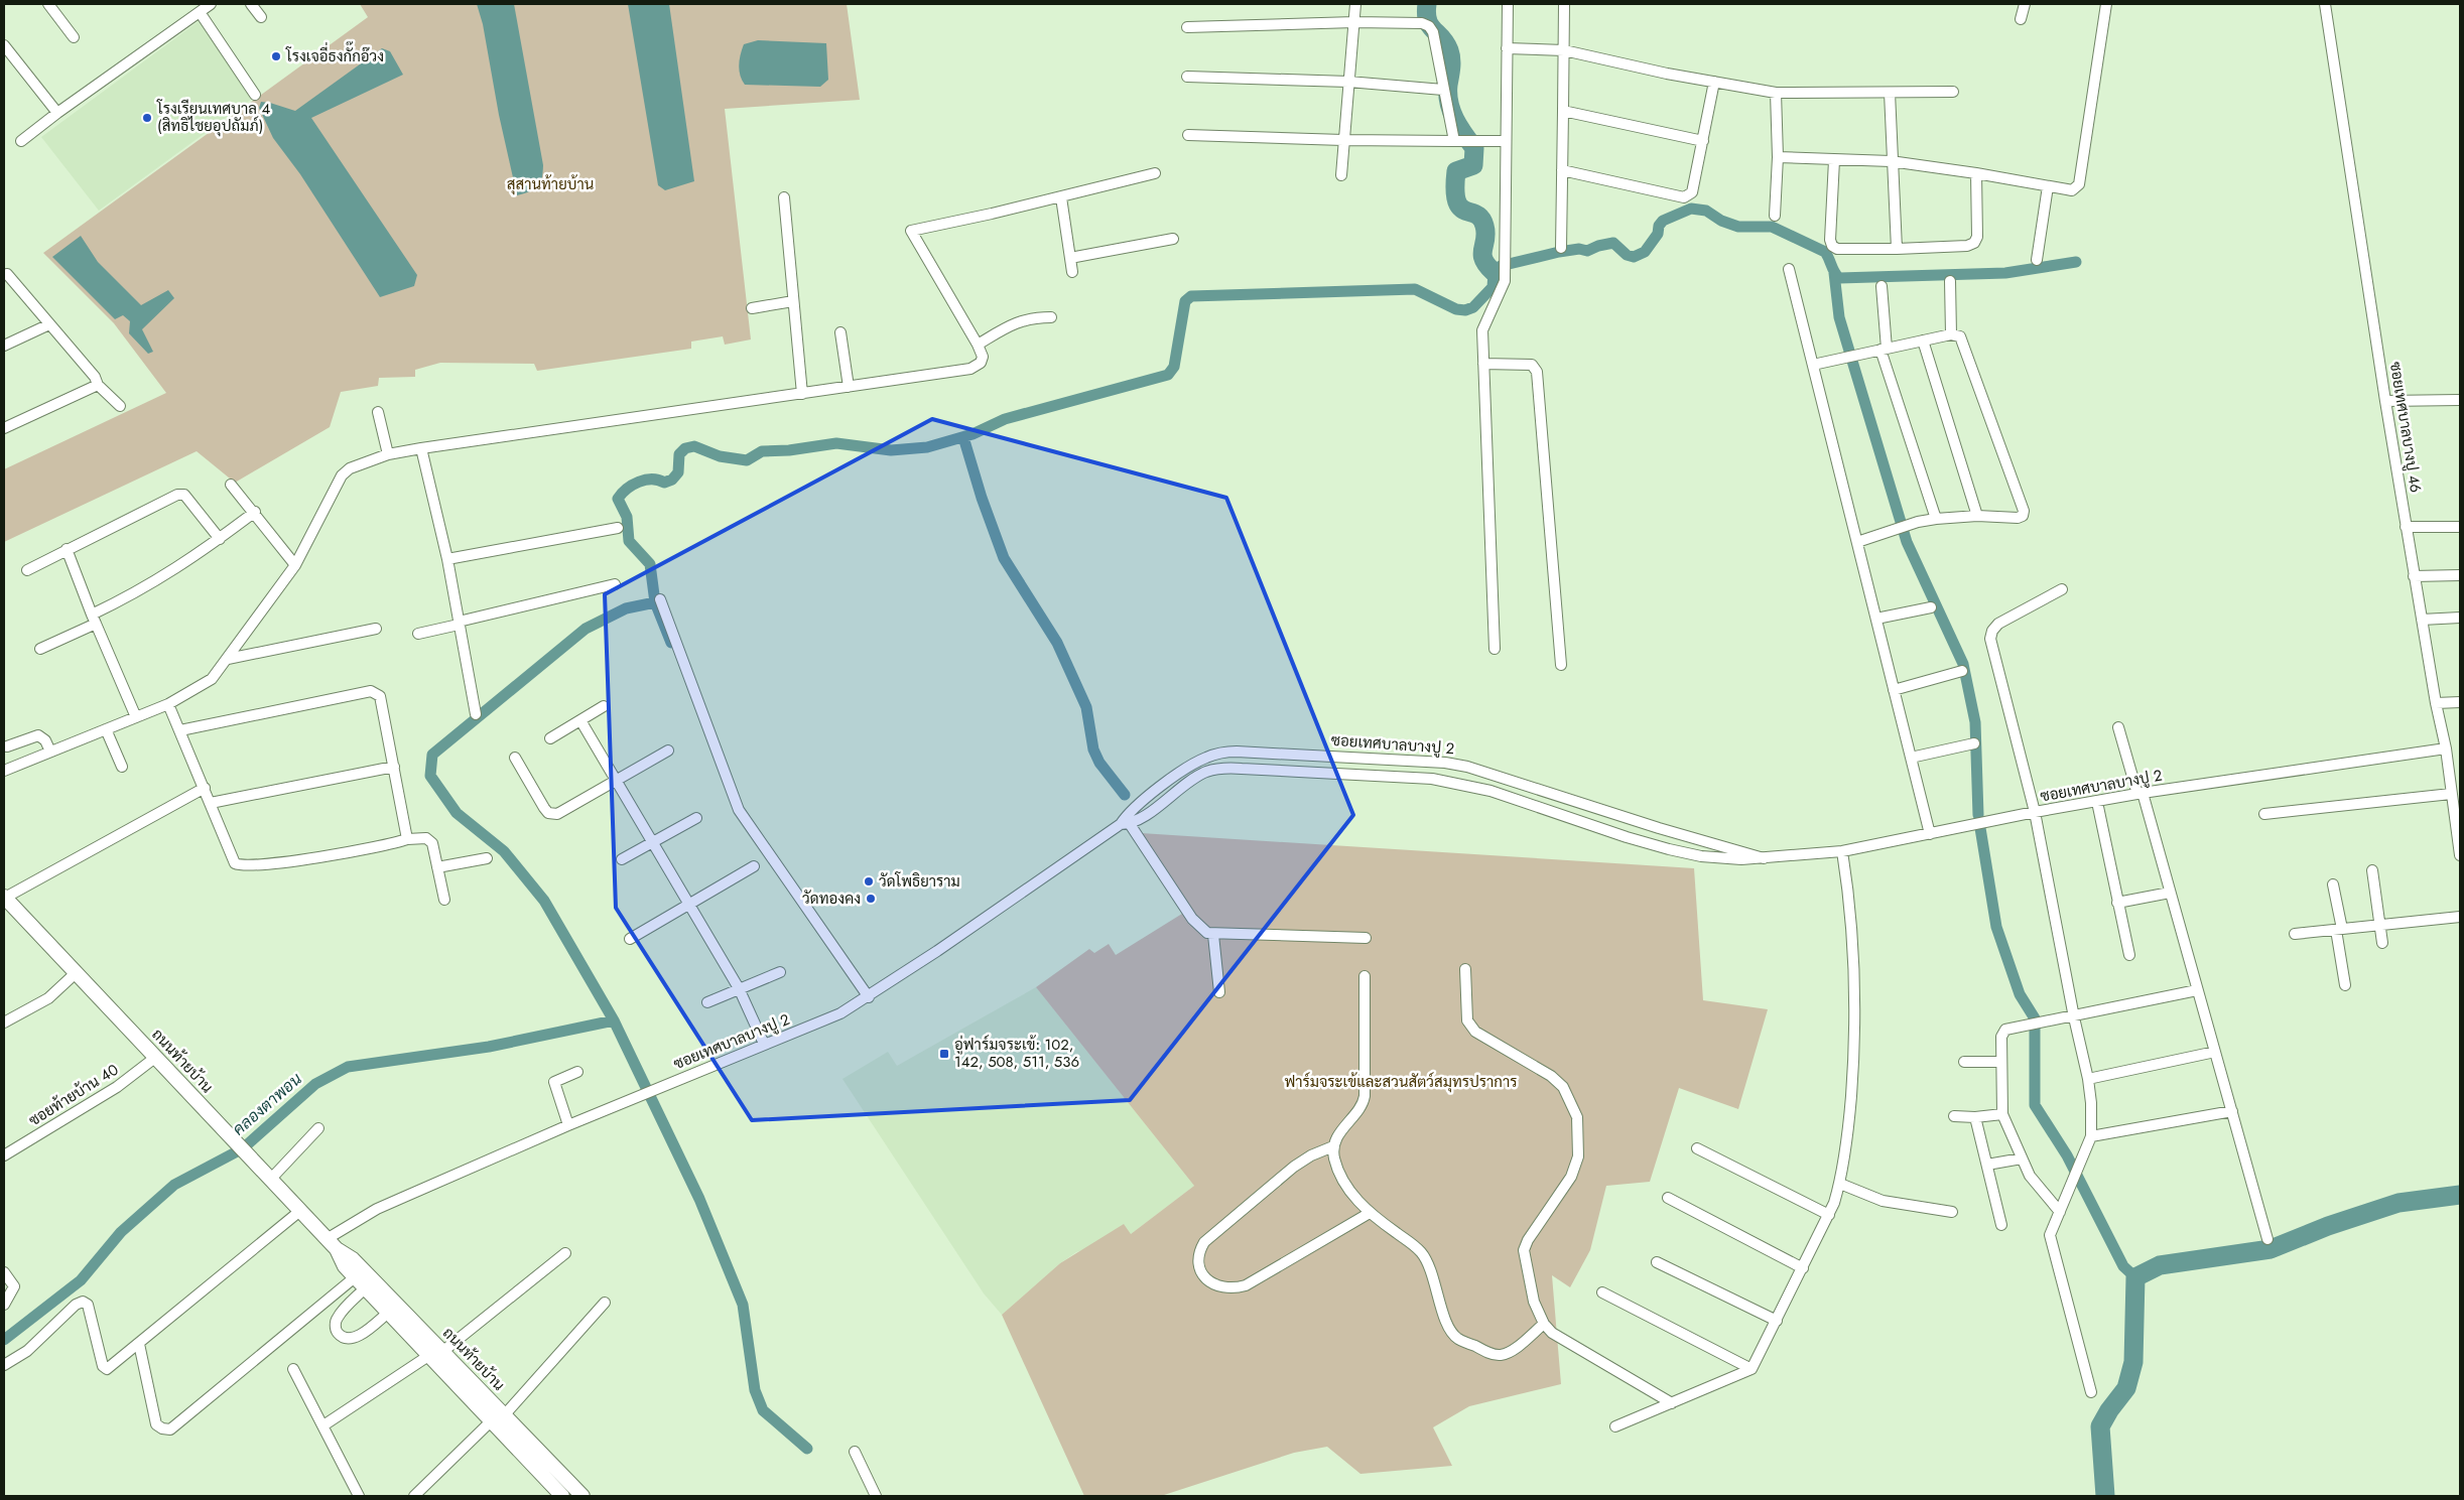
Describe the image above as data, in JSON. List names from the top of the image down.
{
  "streets": {
    "street": [
      "ซอยเทศบาลบางปู 46",
      "ซอยเทศบาลบางปู 2",
      "ถนนท้ายบ้าน",
      "ซอยท้ายบ้าน 40"
    ]
  },
  "crossings": [
    ["ซอยเทศบาลบางปู 46", "ซอยเทศบาลบางปู 2"],
    ["ซอยเทศบาลบางปู 2", "ถนนท้ายบ้าน"],
    ["ถนนท้ายบ้าน", "ซอยท้ายบ้าน 40"]
  ],
  "water": ["คลองตาพอน"],
  "parks": ["สุสานท้ายบ้าน", "ฟาร์มจระเข้และสวนสัตว์สมุทรปราการ"],
  "places": {
    "other": [
      "โรงเจอี่ธงกั๊กอ๊วง",
      "โรงเรียนเทศบาล 4 (สิทธิไชยอุปถัมภ์)",
      "วัดโพธิยาราม",
      "วัดทองคง"
    ],
    "transit": ["อู่ฟาร์มจระเข้: 102, 142, 508, 511, 536"]
  }
}
